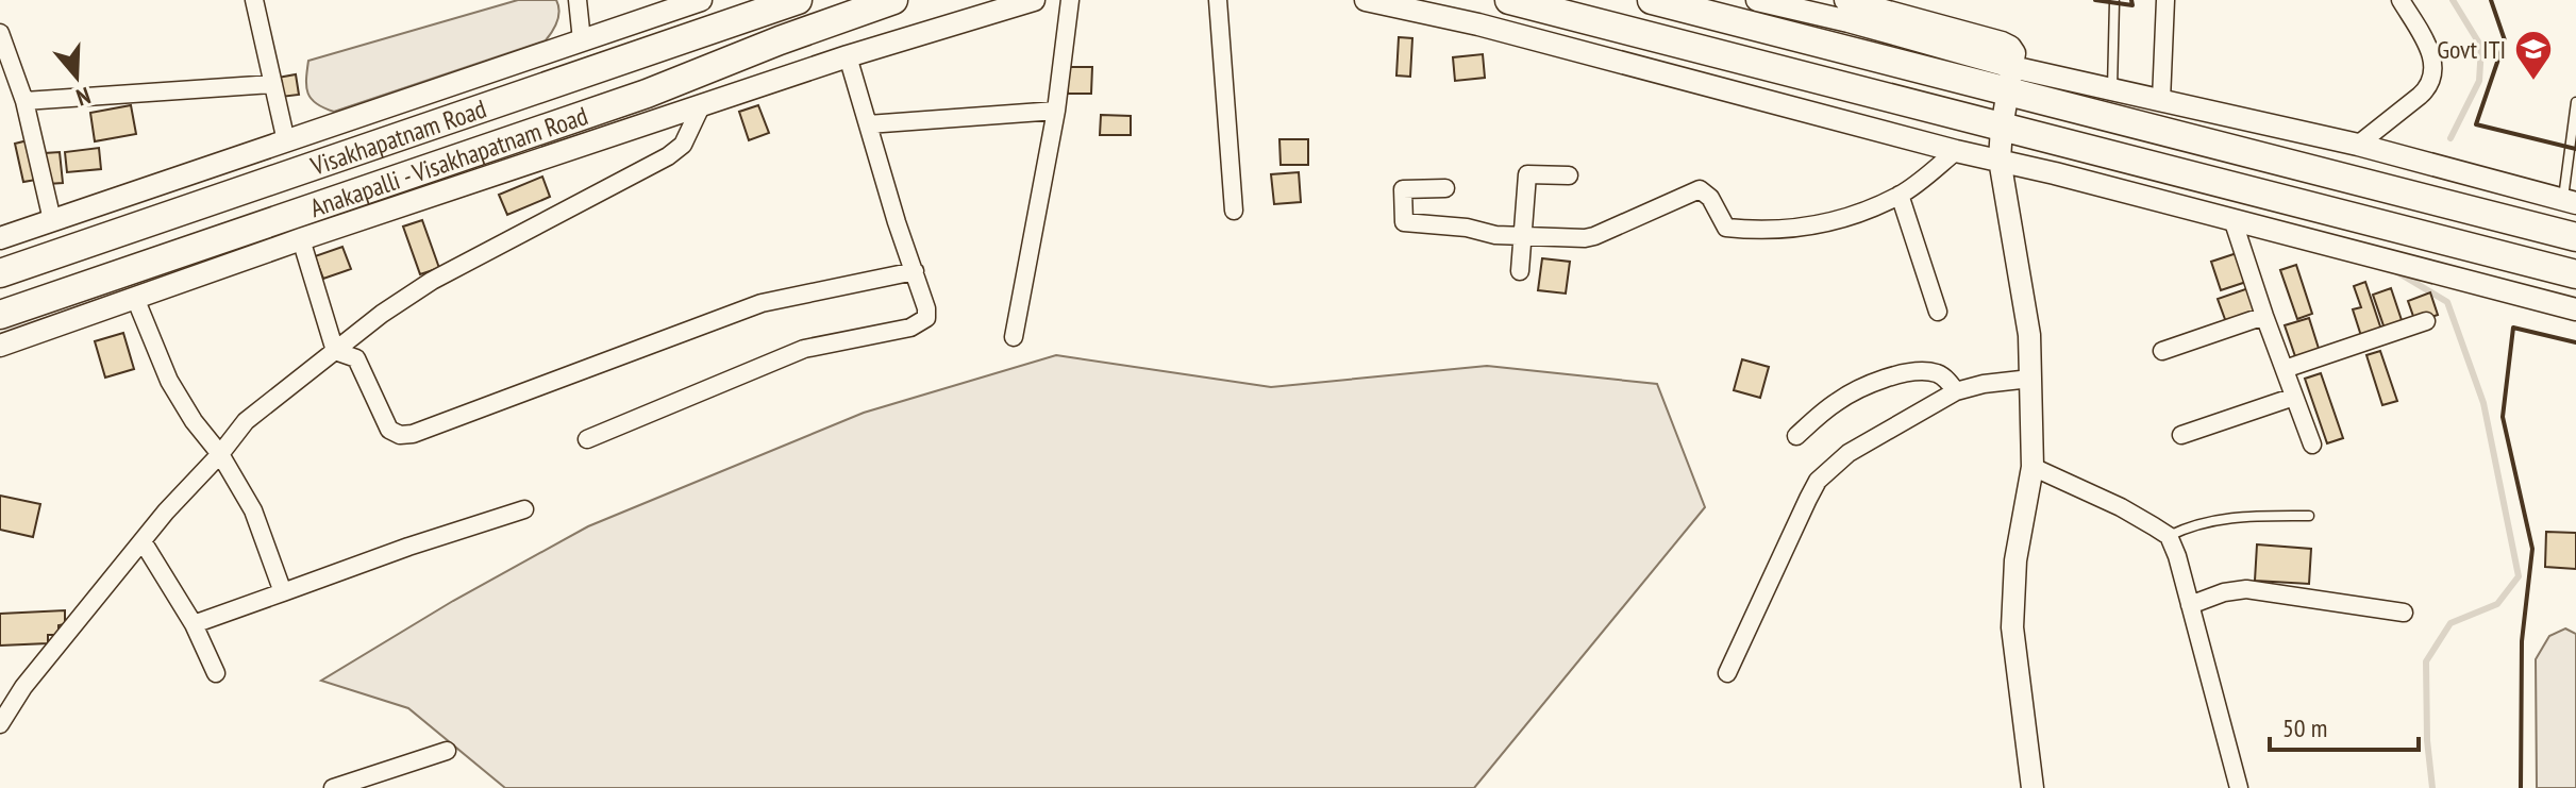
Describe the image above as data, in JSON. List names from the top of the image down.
{
  "streets": {
    "main road": ["Visakhapatnam Road", "Anakapalli - Visakhapatnam Road"]
  },
  "places": {
    "school or university": ["Govt ITI"]
  },
  "scale_bar": "50 m",
  "north": "bottom"
}
